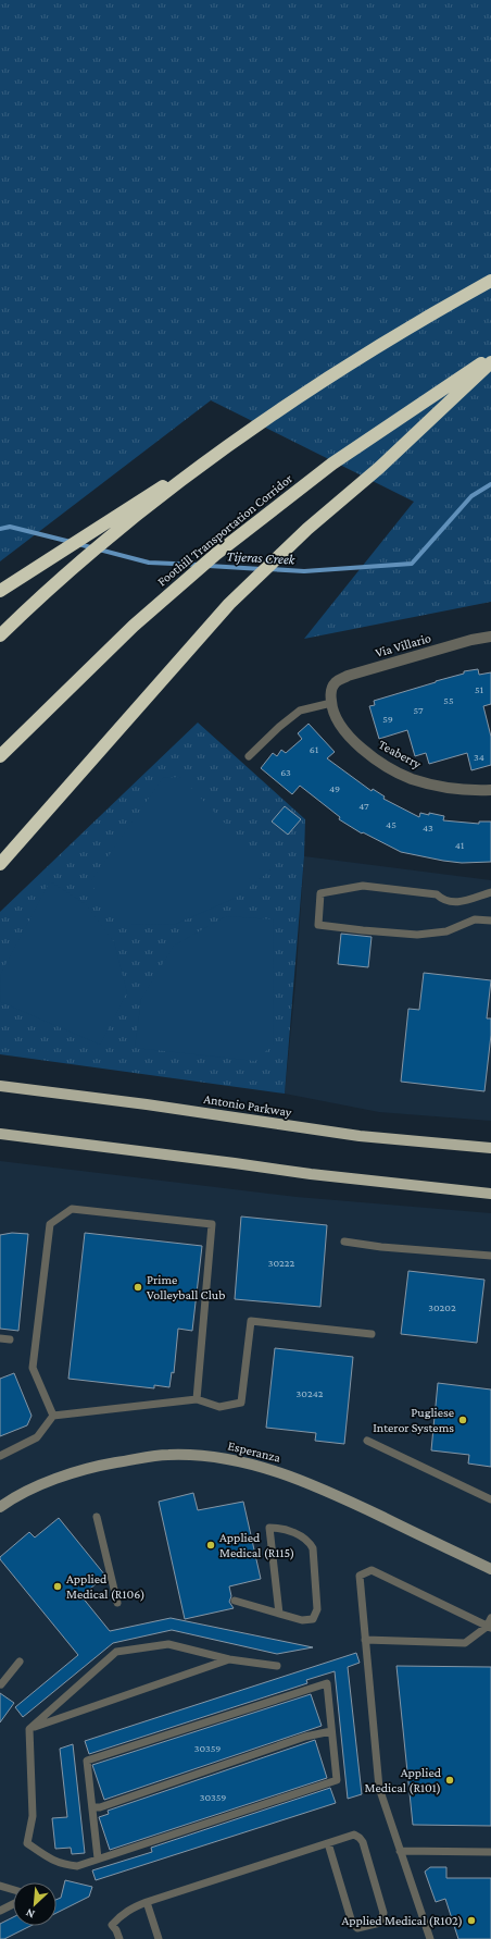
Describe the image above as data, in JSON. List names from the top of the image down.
{
  "streets": {
    "highway": ["Foothill Transportation Corridor"],
    "main road": ["Antonio Parkway"],
    "street": ["Via Villario", "Teaberry", "Esperanza"]
  },
  "crossings": [
    ["Via Villario", "Teaberry"]
  ],
  "water": ["Tijeras Creek"],
  "places": [
    "Prime Volleyball Club",
    "Pugliese Interor Systems",
    "Applied Medical (R115)",
    "Applied Medical (R106)",
    "Applied Medical (R101)",
    "Applied Medical (R102)"
  ],
  "house_numbers": [
    "51",
    "55",
    "57",
    "59",
    "61",
    "34",
    "63",
    "49",
    "47",
    "45",
    "43",
    "41",
    "30222",
    "30202",
    "30242",
    "30359",
    "30359"
  ],
  "north": "bottom left"
}
